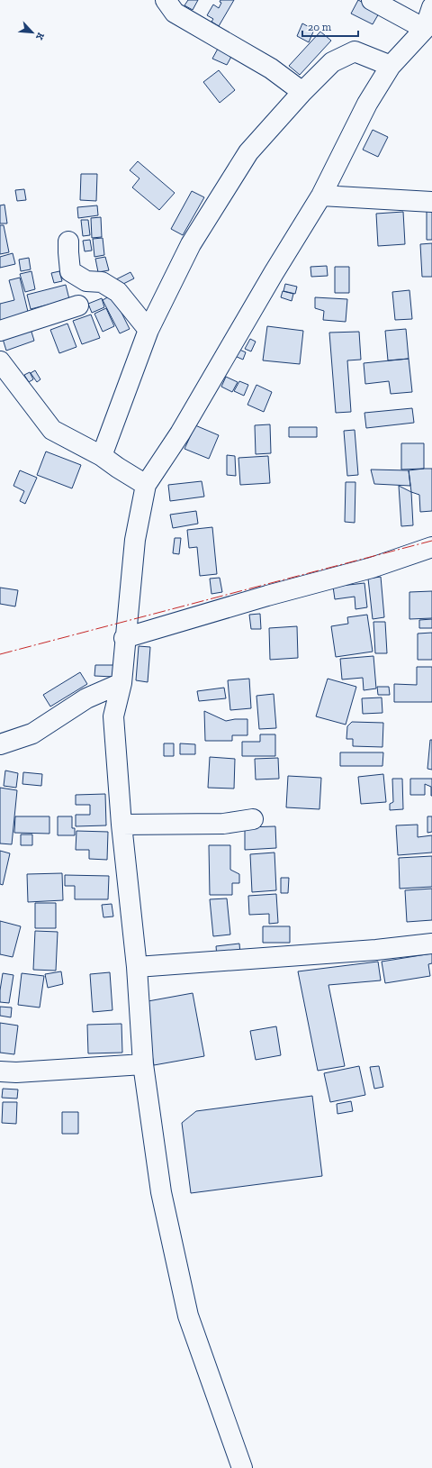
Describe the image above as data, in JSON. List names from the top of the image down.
{
  "scale_bar": "20 m",
  "north": "bottom right"
}
